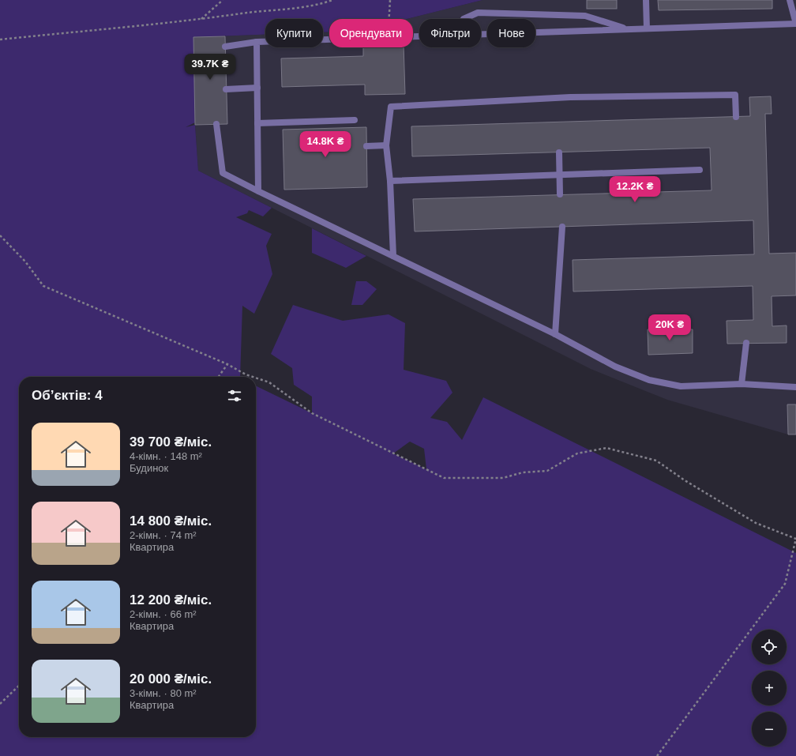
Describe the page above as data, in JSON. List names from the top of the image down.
{
  "page": {
    "chip": [
      "Купити",
      "Орендувати",
      "Фільтри",
      "Нове"
    ],
    "price": [
      "39.7K ₴",
      "14.8K ₴",
      "12.2K ₴",
      "20K ₴"
    ],
    "heading": "Об’єктів: 4",
    "list": [
      {
        "name": "39 700 ₴/міс.",
        "note": "4-кімн. · 148 m² · Будинок"
      },
      {
        "name": "14 800 ₴/міс.",
        "note": "2-кімн. · 74 m² · Квартира"
      },
      {
        "name": "12 200 ₴/міс.",
        "note": "2-кімн. · 66 m² · Квартира"
      },
      {
        "name": "20 000 ₴/міс.",
        "note": "3-кімн. · 80 m² · Квартира"
      }
    ],
    "map_buttons": ["+", "−"]
  }
}
